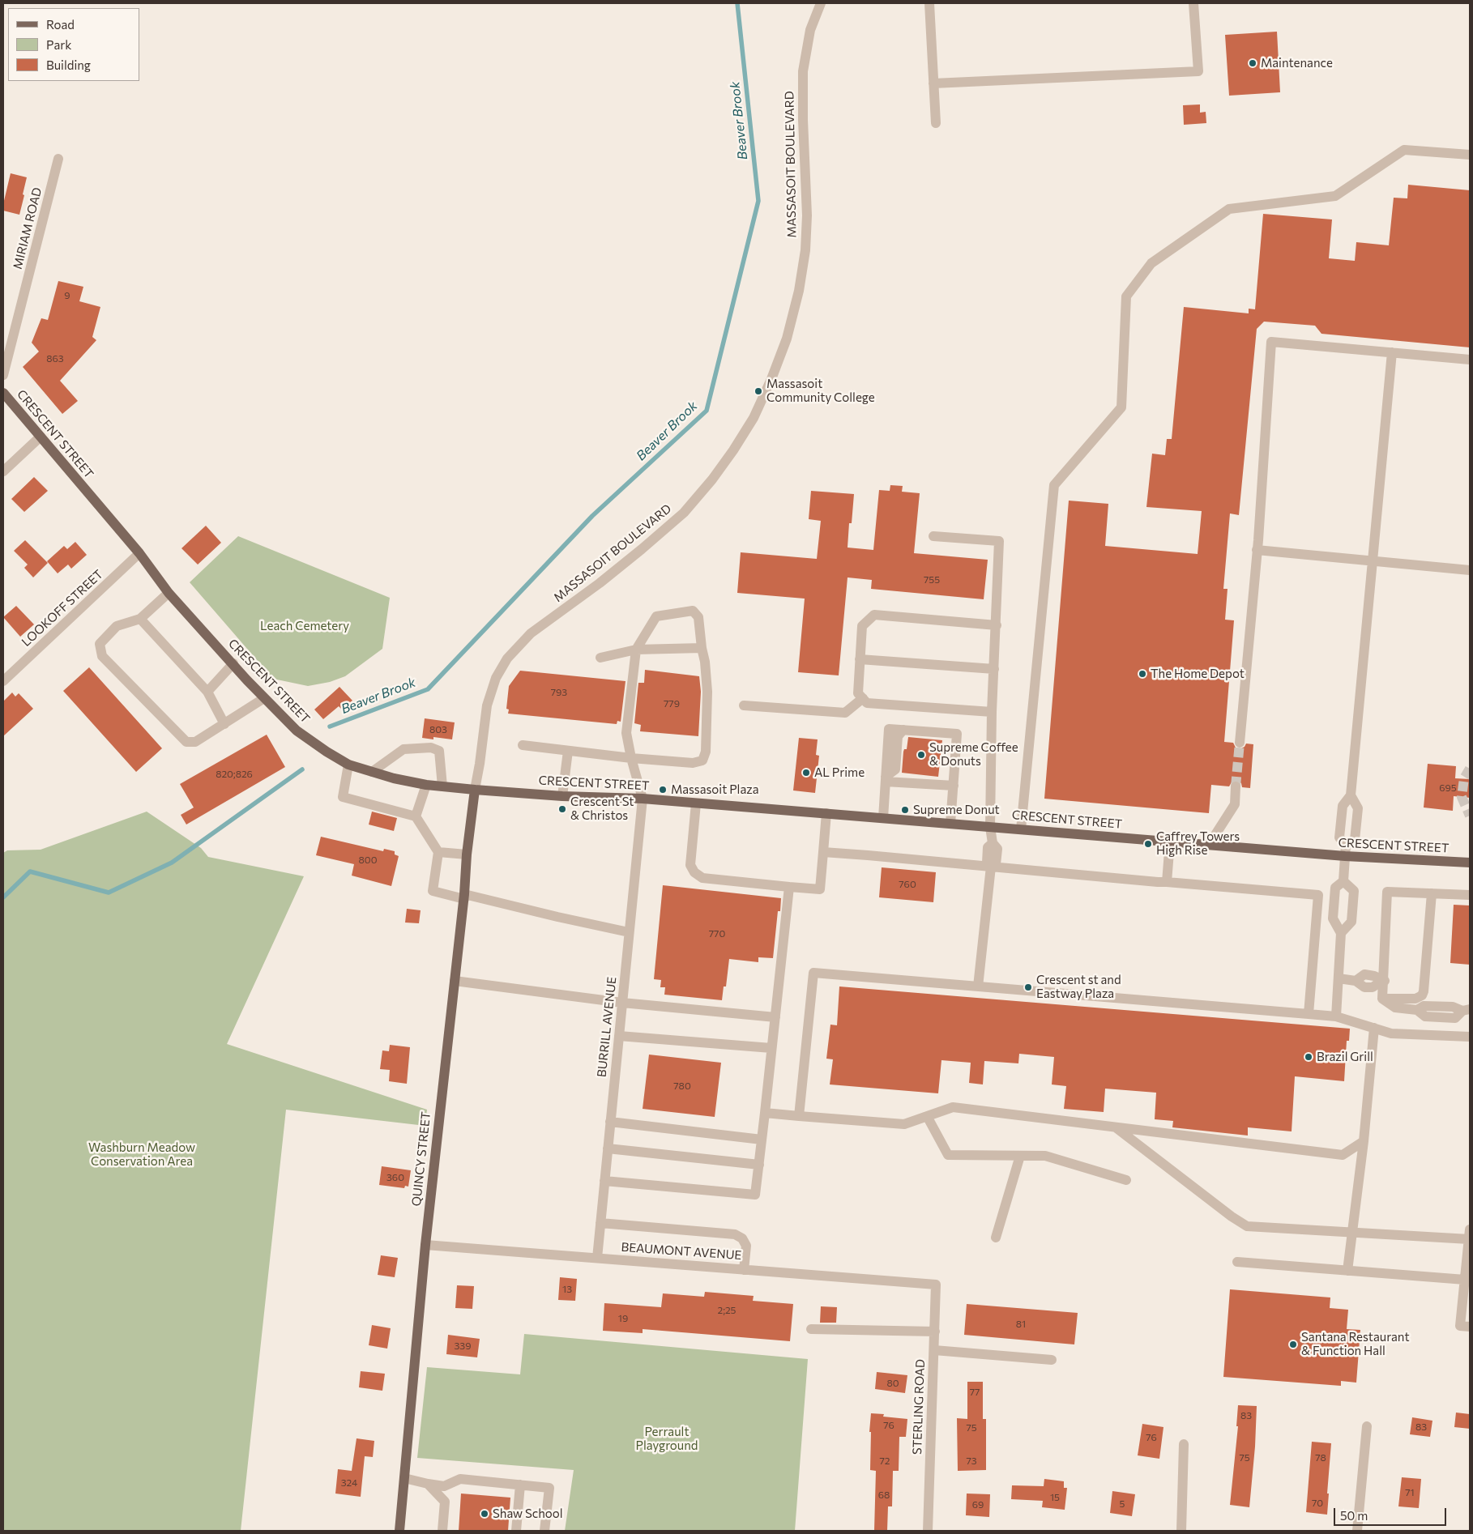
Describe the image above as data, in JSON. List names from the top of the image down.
{
  "streets": {
    "main road": ["CRESCENT STREET", "QUINCY STREET"],
    "street": [
      "MASSASOIT BOULEVARD",
      "MIRIAM ROAD",
      "LOOKOFF STREET",
      "BURRILL AVENUE",
      "BEAUMONT AVENUE",
      "STERLING ROAD"
    ]
  },
  "crossings": [
    ["MASSASOIT BOULEVARD", "CRESCENT STREET"],
    ["MASSASOIT BOULEVARD", "QUINCY STREET"],
    ["CRESCENT STREET", "LOOKOFF STREET"],
    ["CRESCENT STREET", "BURRILL AVENUE"],
    ["CRESCENT STREET", "QUINCY STREET"],
    ["BURRILL AVENUE", "BEAUMONT AVENUE"],
    ["QUINCY STREET", "BEAUMONT AVENUE"],
    ["BEAUMONT AVENUE", "STERLING ROAD"]
  ],
  "water": ["Beaver Brook"],
  "parks": ["Leach Cemetery", "Washburn Meadow Conservation Area", "Perrault Playground"],
  "places": [
    "Maintenance",
    "Massasoit Community College",
    "The Home Depot",
    "Supreme Coffee & Donuts",
    "AL Prime",
    "Massasoit Plaza",
    "Crescent St & Christos",
    "Supreme Donut",
    "Caffrey Towers High Rise",
    "Crescent st and Eastway Plaza",
    "Brazil Grill",
    "Santana Restaurant & Function Hall",
    "Shaw School"
  ],
  "house_numbers": [
    "9",
    "863",
    "755",
    "793",
    "779",
    "803",
    "820;826",
    "695",
    "800",
    "760",
    "770",
    "780",
    "360",
    "13",
    "2;25",
    "19",
    "81",
    "339",
    "80",
    "77",
    "83",
    "76",
    "83",
    "75",
    "76",
    "75",
    "78",
    "72",
    "73",
    "324",
    "71",
    "68",
    "15",
    "70",
    "5",
    "69"
  ],
  "legend": ["Road", "Park", "Building"],
  "scale_bar": "50 m"
}
